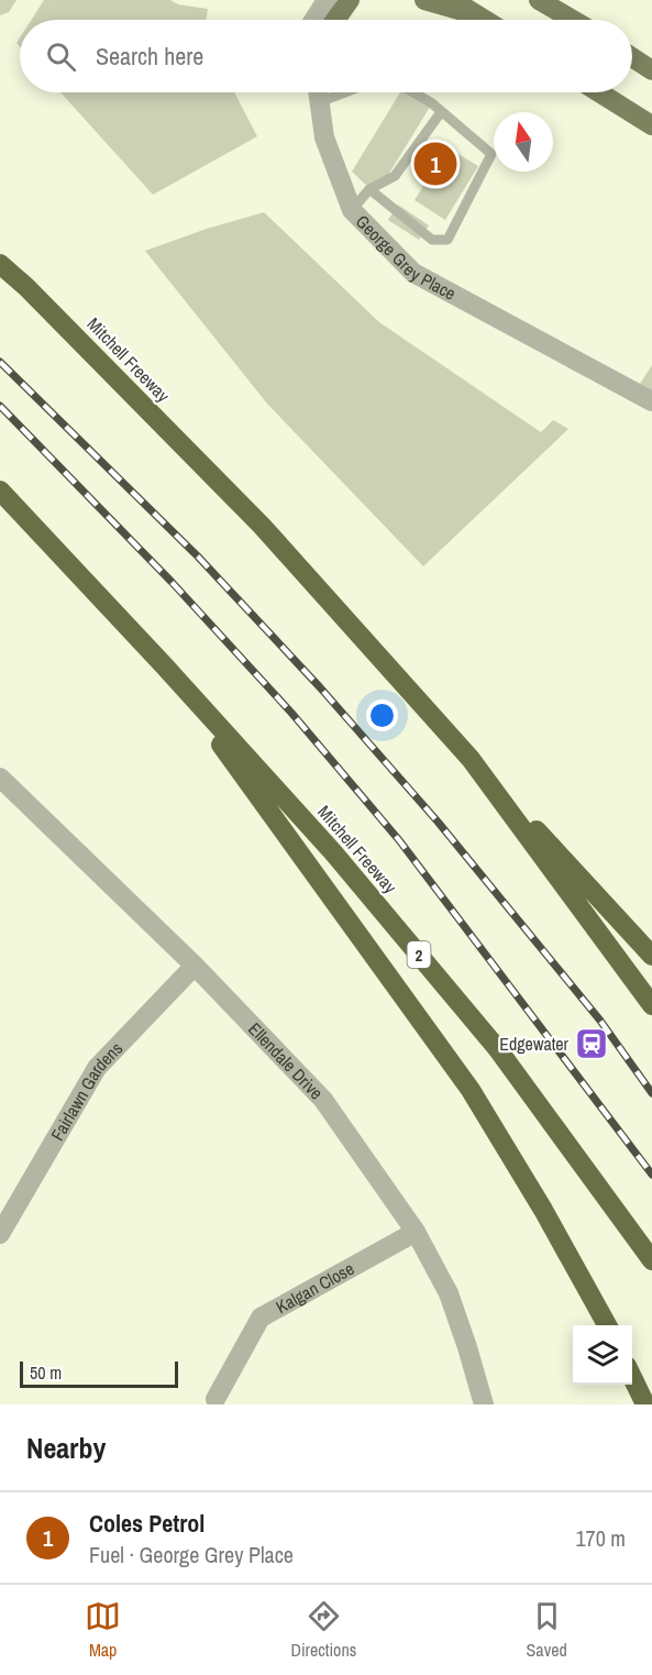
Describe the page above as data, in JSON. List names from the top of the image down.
{
  "streets": {
    "highway": ["Mitchell Freeway", "2"],
    "street": [
      "George Grey Place",
      "Ellendale Drive",
      "Fairlawn Gardens",
      "Kalgan Close"
    ]
  },
  "crossings": [
    ["Ellendale Drive", "Fairlawn Gardens"],
    ["Ellendale Drive", "Kalgan Close"]
  ],
  "places": {
    "station": ["Edgewater"]
  },
  "scale_bar": "50 m",
  "north": "top",
  "page": {
    "search": "Search here",
    "pins": "1",
    "scale": "50 m",
    "heading": "Nearby",
    "list": [
      {
        "mark": "1",
        "name": "Coles Petrol",
        "note": "Fuel · George Grey Place",
        "value": "170 m"
      }
    ],
    "nav": ["Map", "Directions", "Saved"]
  }
}
